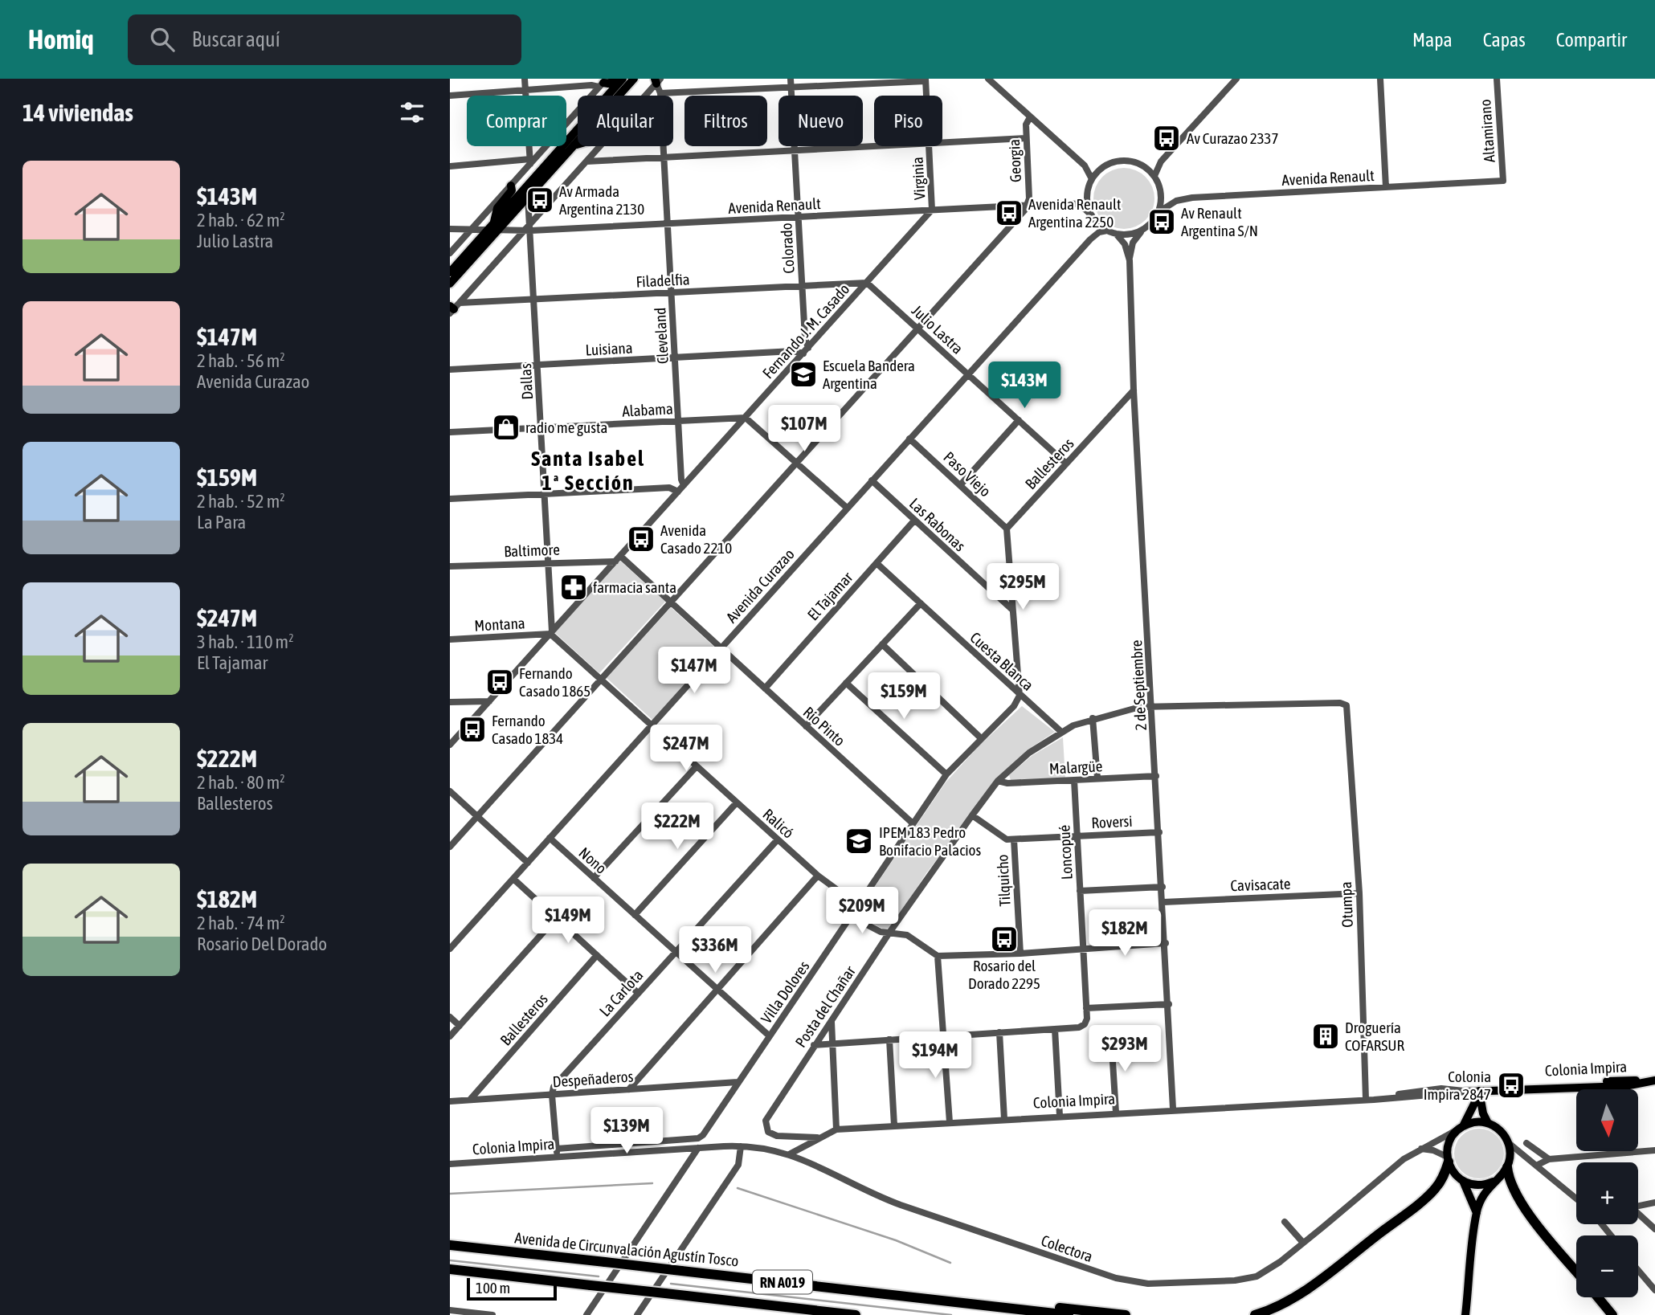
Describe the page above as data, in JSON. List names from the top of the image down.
{
  "streets": {
    "highway": ["Avenida de Circunvalación Agustín Tosco", "RN A019"],
    "main road": ["Colonia Impira"],
    "street": [
      "Altamirano",
      "Georgia",
      "Avenida Renault",
      "Virginia",
      "Colorado",
      "Filadelfia",
      "Julio Lastra",
      "Fernando J. M. Casado",
      "Cleveland",
      "Luisiana",
      "Dallas",
      "Alabama",
      "Ballesteros",
      "Paso Viejo",
      "Las Rabonas",
      "Baltimore",
      "Avenida Curazao",
      "El Tajamar",
      "Montana",
      "Cuesta Blanca",
      "2 de Septiembre",
      "Río Pinto",
      "Malargüe",
      "Roversi",
      "Ralicó",
      "Loncopué",
      "Nono",
      "Tilquicho",
      "Cavisacate",
      "Otumpa",
      "Villa Dolores",
      "La Carlota",
      "Posta del Chañar",
      "Despeñaderos",
      "Colectora"
    ]
  },
  "crossings": [
    ["Altamirano", "Avenida Renault"],
    ["Georgia", "Avenida Renault"],
    ["Avenida Renault", "Virginia"],
    ["Avenida Renault", "Colorado"],
    ["Avenida Renault", "Fernando J. M. Casado"],
    ["Avenida Renault", "Cleveland"],
    ["Avenida Renault", "Dallas"],
    ["Avenida Renault", "Avenida Curazao"],
    ["Avenida Renault", "2 de Septiembre"],
    ["Virginia", "Fernando J. M. Casado"],
    ["Colorado", "Filadelfia"],
    ["Colorado", "Fernando J. M. Casado"],
    ["Colorado", "Luisiana"],
    ["Filadelfia", "Julio Lastra"],
    ["Filadelfia", "Fernando J. M. Casado"],
    ["Filadelfia", "Cleveland"],
    ["Filadelfia", "Dallas"],
    ["Julio Lastra", "Fernando J. M. Casado"],
    ["Julio Lastra", "Ballesteros"],
    ["Julio Lastra", "Avenida Curazao"],
    ["Fernando J. M. Casado", "Cleveland"],
    ["Fernando J. M. Casado", "Luisiana"],
    ["Fernando J. M. Casado", "Dallas"],
    ["Fernando J. M. Casado", "Alabama"],
    ["Fernando J. M. Casado", "Baltimore"],
    ["Fernando J. M. Casado", "Montana"],
    ["Fernando J. M. Casado", "Río Pinto"],
    ["Fernando J. M. Casado", "Ralicó"],
    ["Cleveland", "Luisiana"],
    ["Cleveland", "Alabama"],
    ["Luisiana", "Dallas"],
    ["Dallas", "Alabama"],
    ["Dallas", "Baltimore"],
    ["Dallas", "Montana"],
    ["Dallas", "Ralicó"],
    ["Ballesteros", "Paso Viejo"],
    ["Ballesteros", "2 de Septiembre"],
    ["Ballesteros", "Despeñaderos"],
    ["Paso Viejo", "Avenida Curazao"],
    ["Las Rabonas", "Avenida Curazao"],
    ["Las Rabonas", "El Tajamar"],
    ["Baltimore", "Río Pinto"],
    ["Avenida Curazao", "2 de Septiembre"],
    ["Avenida Curazao", "Río Pinto"],
    ["Avenida Curazao", "Ralicó"],
    ["Avenida Curazao", "Nono"],
    ["El Tajamar", "Cuesta Blanca"],
    ["El Tajamar", "Río Pinto"],
    ["Montana", "Ralicó"],
    ["Cuesta Blanca", "Villa Dolores"],
    ["Cuesta Blanca", "Posta del Chañar"],
    ["2 de Septiembre", "Malargüe"],
    ["2 de Septiembre", "Roversi"],
    ["2 de Septiembre", "Cavisacate"],
    ["2 de Septiembre", "Posta del Chañar"],
    ["2 de Septiembre", "Colonia Impira"],
    ["Río Pinto", "Villa Dolores"],
    ["Malargüe", "Loncopué"],
    ["Malargüe", "Posta del Chañar"],
    ["Roversi", "Loncopué"],
    ["Roversi", "Tilquicho"],
    ["Roversi", "Posta del Chañar"],
    ["Ralicó", "Villa Dolores"],
    ["Ralicó", "La Carlota"],
    ["Ralicó", "Posta del Chañar"],
    ["Nono", "Villa Dolores"],
    ["Nono", "La Carlota"],
    ["Cavisacate", "Otumpa"],
    ["Otumpa", "Posta del Chañar"],
    ["Otumpa", "Colonia Impira"],
    ["Villa Dolores", "Despeñaderos"],
    ["La Carlota", "Despeñaderos"],
    ["Posta del Chañar", "Colonia Impira"],
    ["Colonia Impira", "Colectora"]
  ],
  "districts": ["Santa Isabel 1ª Sección"],
  "places": {
    "bus stop": [
      "Av Curazao 2337",
      "Av Armada Argentina 2130",
      "Avenida Renault Argentina 2250",
      "Av Renault Argentina S/N",
      "Avenida Casado 2210",
      "Fernando Casado 1865",
      "Fernando Casado 1834",
      "Rosario del Dorado 2295",
      "Colonia Impira 2847"
    ],
    "school or university": ["Escuela Bandera Argentina", "IPEM 183 Pedro Bonifacio Palacios"],
    "shop": ["radio me gusta"],
    "pharmacy": ["farmacia santa"],
    "building": ["Droguería COFARSUR"]
  },
  "scale_bar": "100 m",
  "north": "bottom",
  "page": {
    "header": "Homiq",
    "search": "Buscar aquí",
    "nav": ["Mapa", "Capas", "Compartir"],
    "heading": "14 viviendas",
    "chip": [
      "Comprar",
      "Alquilar",
      "Filtros",
      "Nuevo",
      "Piso"
    ],
    "list": [
      {
        "name": "$143M",
        "note": "2 hab. · 62 m² · Julio Lastra"
      },
      {
        "name": "$147M",
        "note": "2 hab. · 56 m² · Avenida Curazao"
      },
      {
        "name": "$159M",
        "note": "2 hab. · 52 m² · La Para"
      },
      {
        "name": "$247M",
        "note": "3 hab. · 110 m² · El Tajamar"
      },
      {
        "name": "$222M",
        "note": "2 hab. · 80 m² · Ballesteros"
      },
      {
        "name": "$182M",
        "note": "2 hab. · 74 m² · Rosario Del Dorado"
      }
    ],
    "price": [
      "$143M",
      "$107M",
      "$295M",
      "$147M",
      "$159M",
      "$247M",
      "$222M",
      "$209M",
      "$149M",
      "$182M",
      "$336M",
      "$293M",
      "$194M",
      "$139M"
    ],
    "map_buttons": ["+", "−"],
    "scale": "100 m"
  }
}
